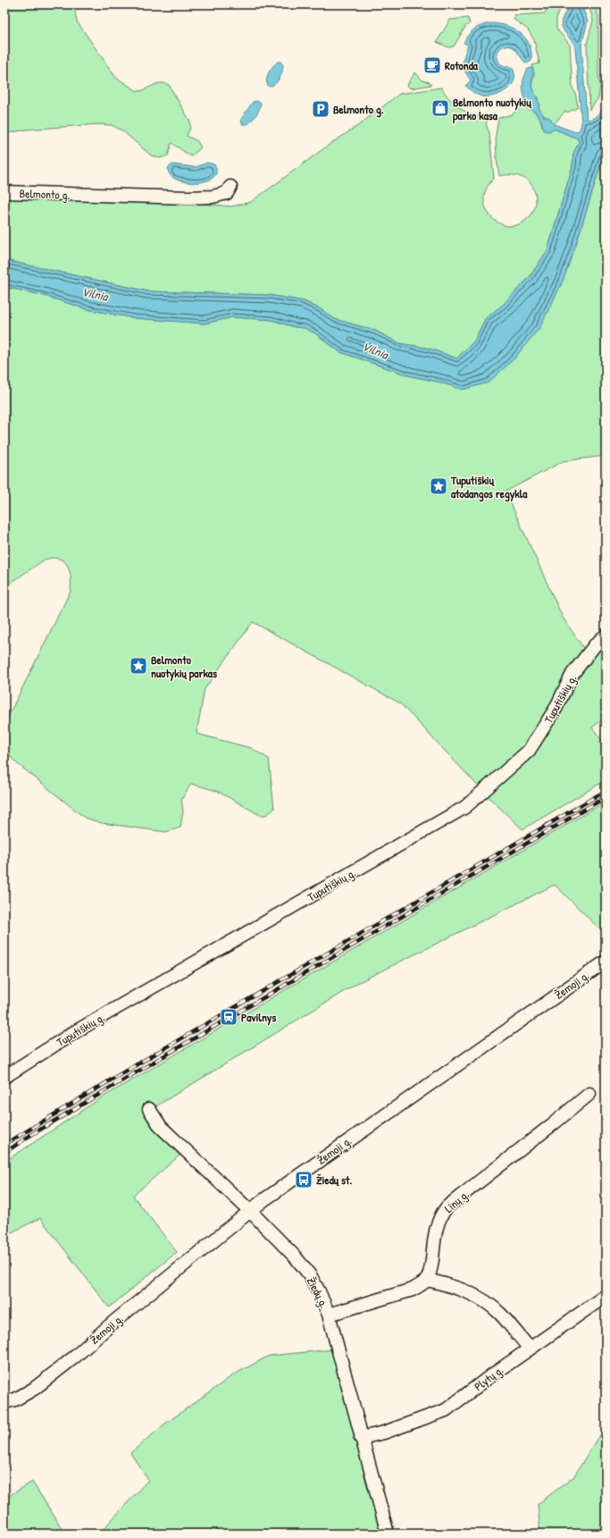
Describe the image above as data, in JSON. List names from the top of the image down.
{
  "streets": {
    "street": [
      "Belmonto g.",
      "Tuputiškių g.",
      "Žemoji g.",
      "Linų g.",
      "Žiedų g.",
      "Plytų g."
    ]
  },
  "crossings": [
    ["Žemoji g.", "Žiedų g."],
    ["Žiedų g.", "Plytų g."]
  ],
  "water": ["Vilnia"],
  "places": {
    "cafe": ["Rotonda"],
    "shop": ["Belmonto nuotykių parko kasa"],
    "parking": ["Belmonto g."],
    "place": ["Tuputiškių atodangos regykla", "Belmonto nuotykių parkas"],
    "station": ["Pavilnys"],
    "bus stop": ["Žiedų st."]
  }
}
